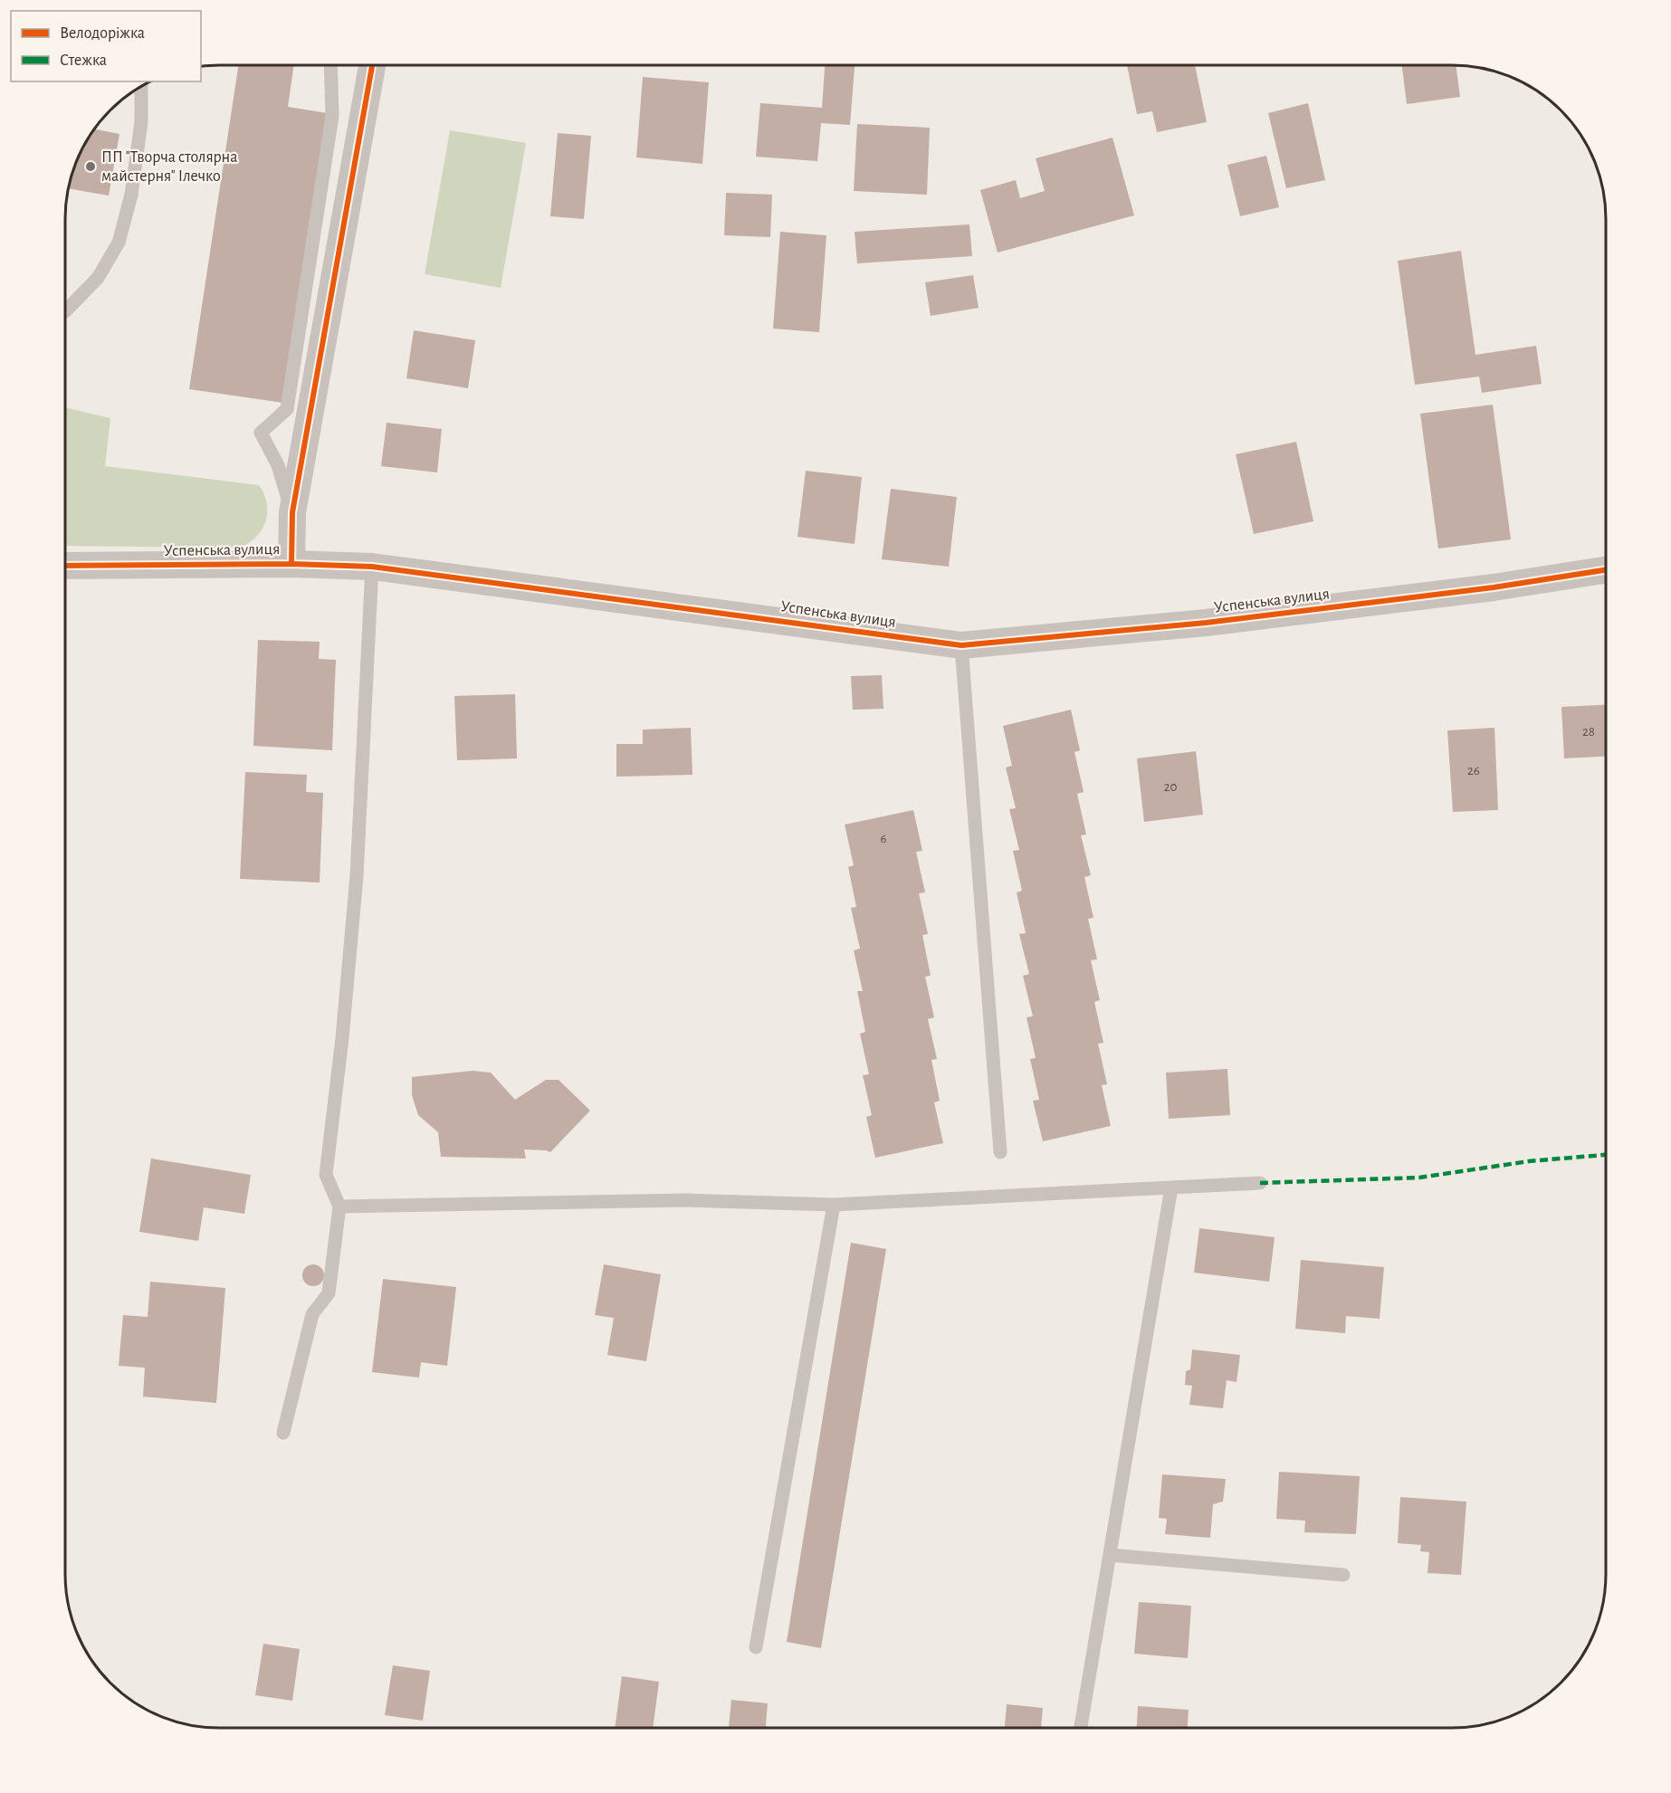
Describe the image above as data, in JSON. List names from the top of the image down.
{
  "streets": {
    "street": ["Успенська вулиця"]
  },
  "places": ["ПП \"Творча столярна майстерня\" Ілечко"],
  "house_numbers": [
    "28",
    "26",
    "20",
    "6"
  ],
  "legend": ["Велодоріжка", "Стежка"]
}
